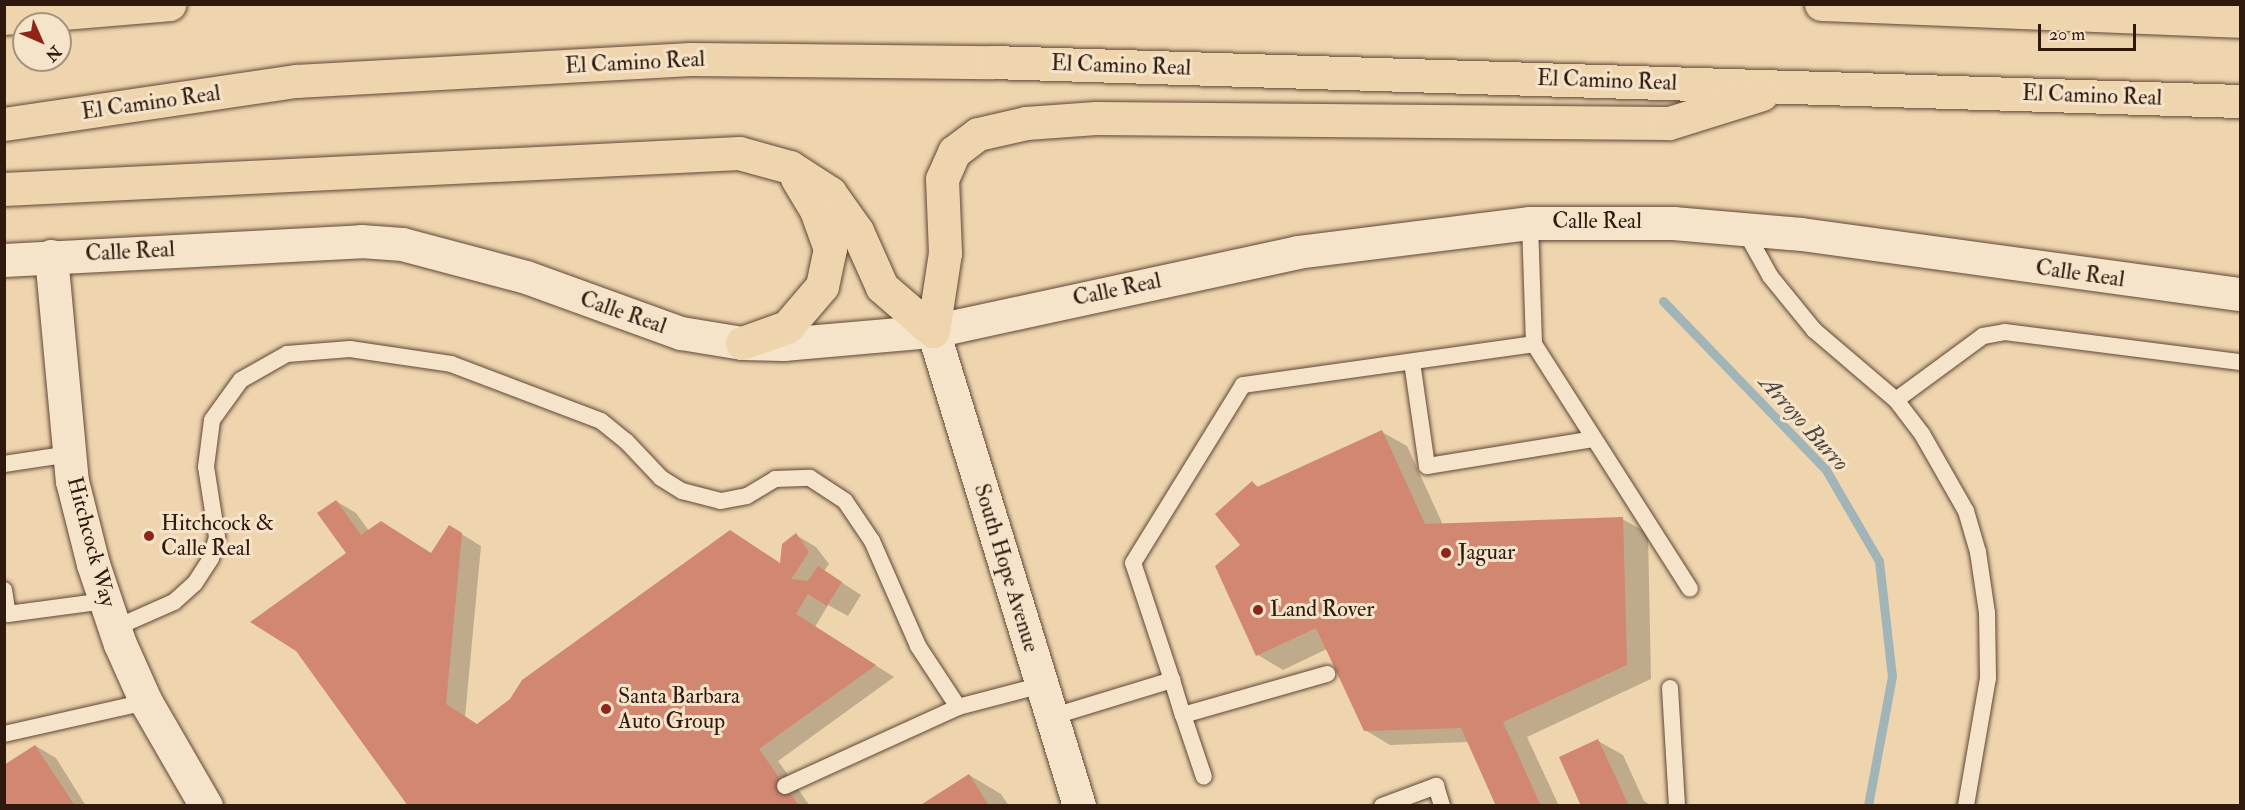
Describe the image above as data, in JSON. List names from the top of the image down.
{
  "streets": {
    "highway": ["El Camino Real"],
    "street": ["Calle Real", "Hitchcock Way", "South Hope Avenue"]
  },
  "crossings": [
    ["Calle Real", "Hitchcock Way"],
    ["Calle Real", "South Hope Avenue"]
  ],
  "water": ["Arroyo Burro"],
  "places": [
    "Hitchcock & Calle Real",
    "Jaguar",
    "Land Rover",
    "Santa Barbara Auto Group"
  ],
  "scale_bar": "20 m",
  "north": "bottom right"
}
